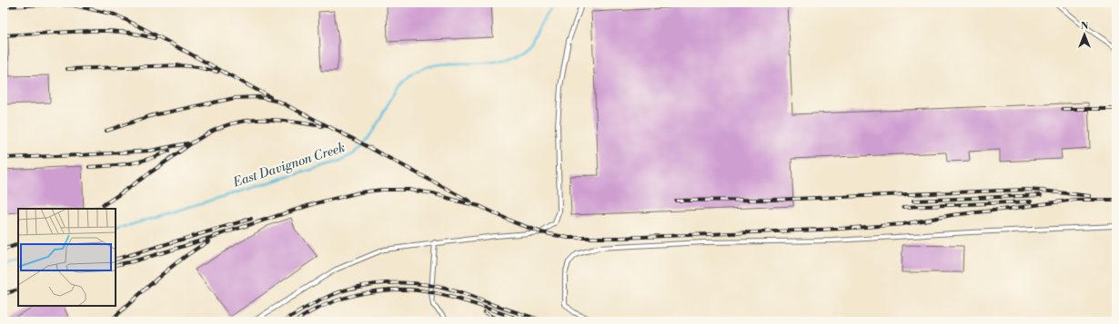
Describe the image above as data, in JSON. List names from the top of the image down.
{
  "water": ["East Davignon Creek"],
  "north": "top"
}
